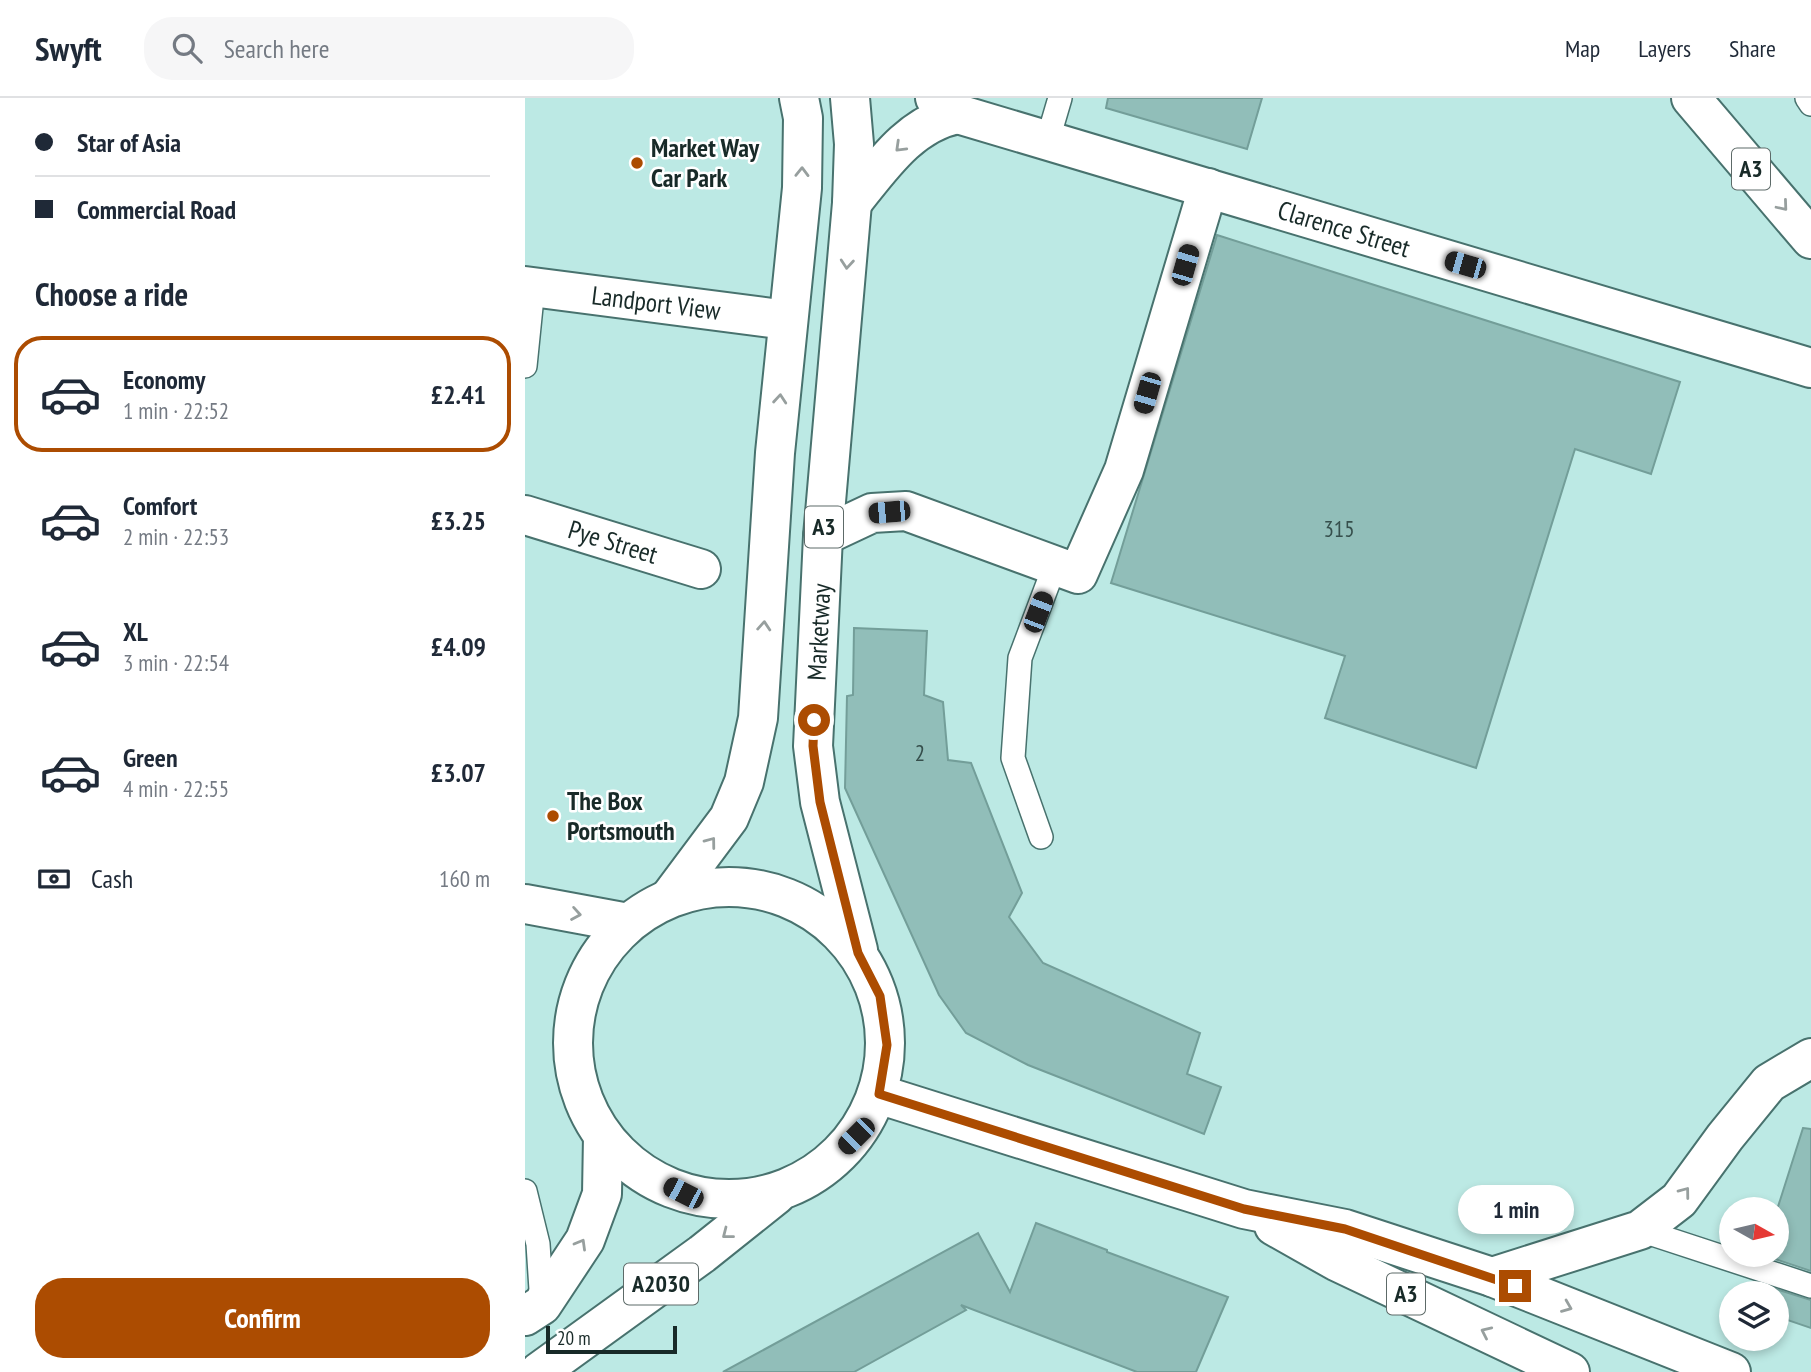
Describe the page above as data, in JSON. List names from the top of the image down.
{
  "streets": {
    "main road": [
      "A3",
      "Clarence Street",
      "Landport View",
      "Pye Street",
      "Marketway",
      "A2030"
    ]
  },
  "crossings": [
    ["Clarence Street", "Marketway"],
    ["Landport View", "Marketway"]
  ],
  "places": ["Market Way Car Park", "The Box Portsmouth"],
  "house_numbers": ["315", "2"],
  "scale_bar": "20 m",
  "north": "right",
  "page": {
    "header": "Swyft",
    "search": "Search here",
    "nav": ["Map", "Layers", "Share"],
    "banner": ["Star of Asia", "Commercial Road"],
    "heading": "Choose a ride",
    "list": [
      {
        "name": "Economy",
        "note": "1 min · 22:52",
        "value": "£2.41"
      },
      {
        "name": "Comfort",
        "note": "2 min · 22:53",
        "value": "£3.25"
      },
      {
        "name": "XL",
        "note": "3 min · 22:54",
        "value": "£4.09"
      },
      {
        "name": "Green",
        "note": "4 min · 22:55",
        "value": "£3.07"
      }
    ],
    "pay": ["Cash", "160 m"],
    "bubble": "1 min",
    "buttons": "Confirm",
    "scale": "20 m"
  }
}
